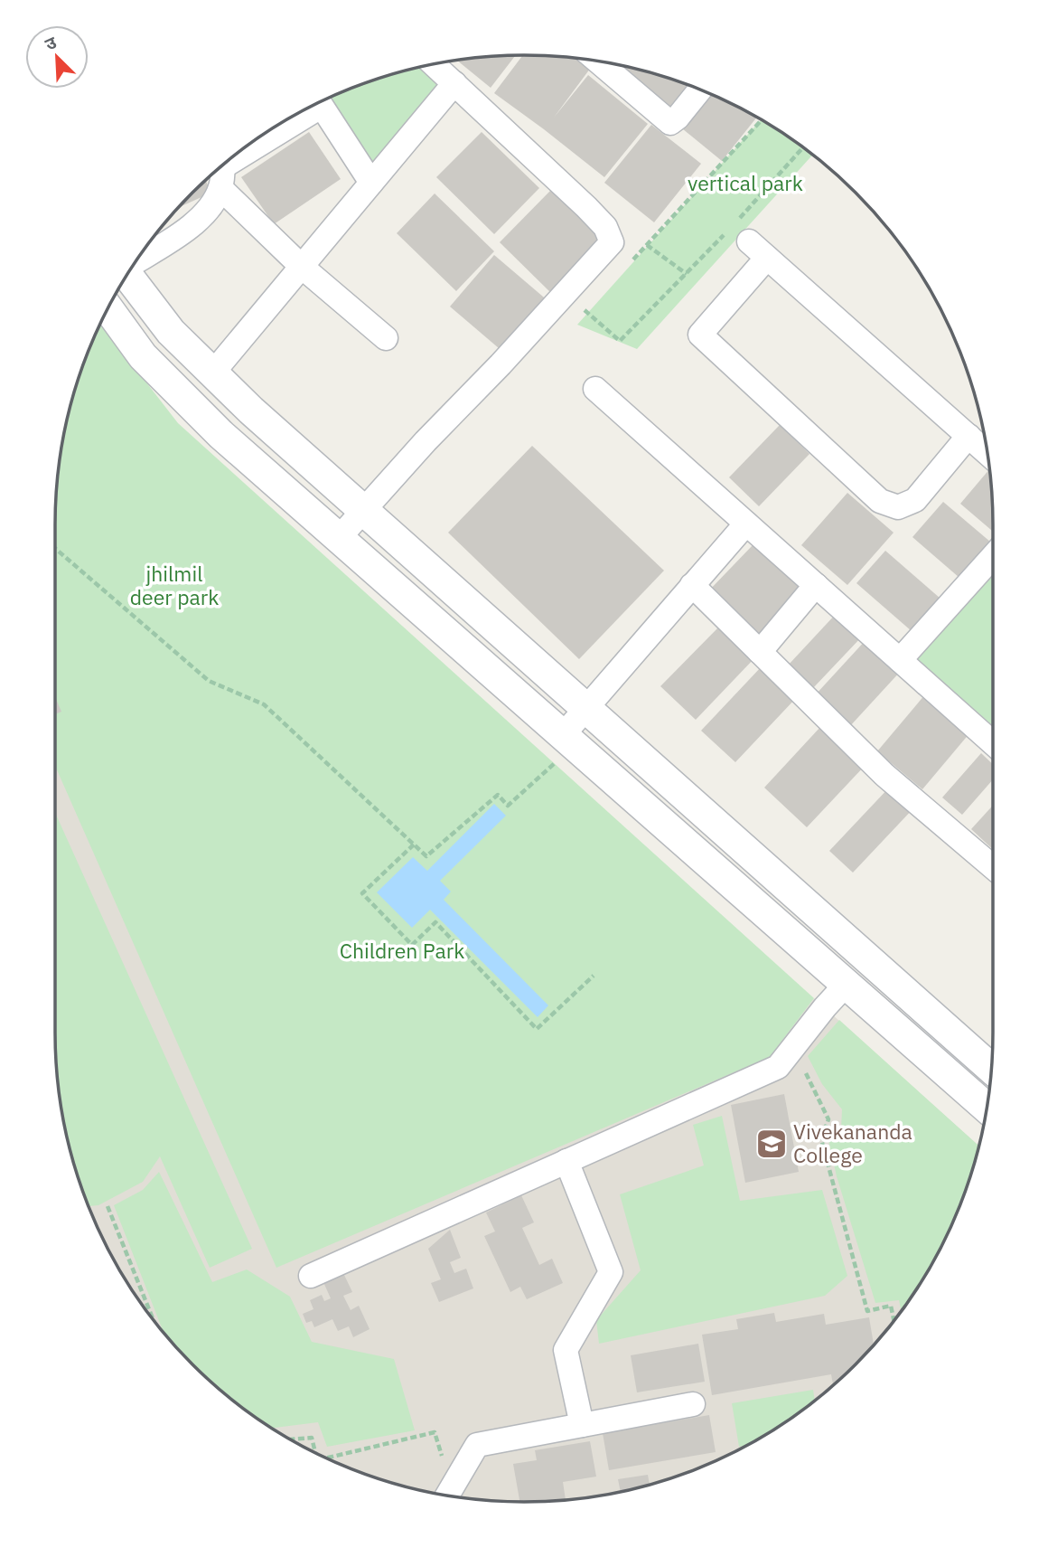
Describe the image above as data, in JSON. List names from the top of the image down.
{
  "parks": ["vertical park", "jhilmil deer park", "Children Park"],
  "places": {
    "school or university": ["Vivekananda College"]
  },
  "north": "top left"
}
